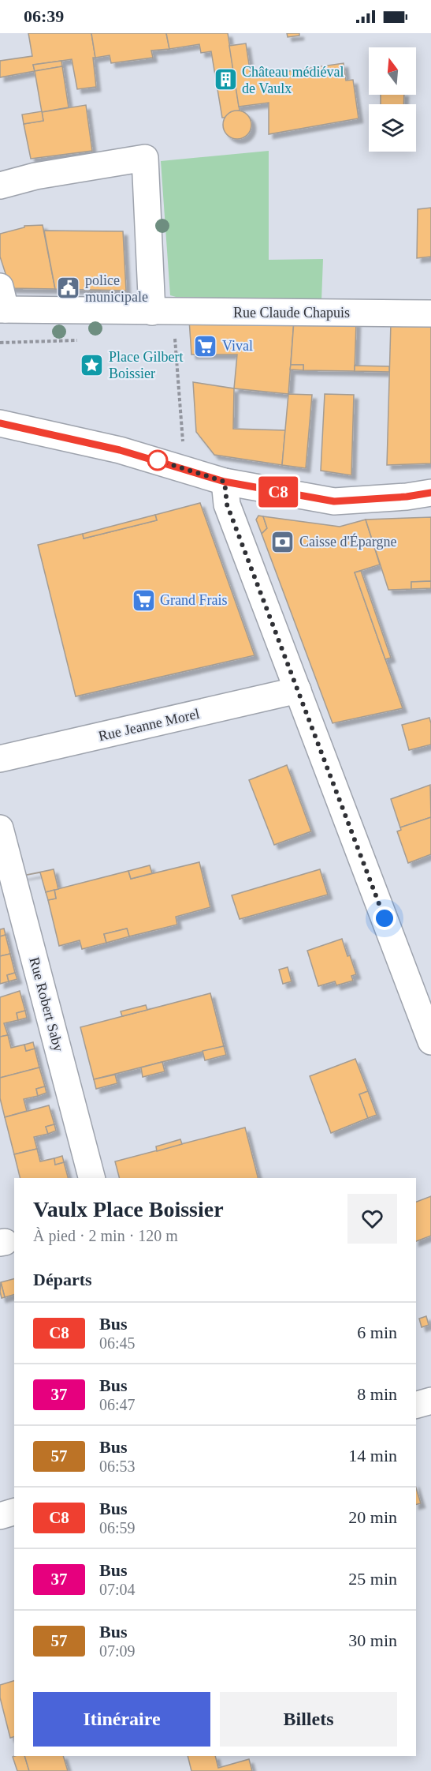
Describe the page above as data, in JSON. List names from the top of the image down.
{
  "streets": {
    "street": ["Rue Claude Chapuis", "Rue Jeanne Morel", "Rue Robert Saby"]
  },
  "places": {
    "building": ["Château médiéval de Vaulx"],
    "public building": ["police municipale"],
    "supermarket": ["Vival", "Grand Frais"],
    "place": ["Place Gilbert Boissier"],
    "bank": ["Caisse d'Épargne"]
  },
  "lines": ["bus line C8"],
  "north": "top",
  "page": {
    "status": "06:39",
    "on_map": "C8",
    "heading": [
      ["Vaulx Place Boissier", "À pied · 2 min · 120 m"],
      "Départs"
    ],
    "list": [
      {
        "mark": "C8",
        "name": "Bus",
        "note": "06:45",
        "value": "6 min"
      },
      {
        "mark": "37",
        "name": "Bus",
        "note": "06:47",
        "value": "8 min"
      },
      {
        "mark": "57",
        "name": "Bus",
        "note": "06:53",
        "value": "14 min"
      },
      {
        "mark": "C8",
        "name": "Bus",
        "note": "06:59",
        "value": "20 min"
      },
      {
        "mark": "37",
        "name": "Bus",
        "note": "07:04",
        "value": "25 min"
      },
      {
        "mark": "57",
        "name": "Bus",
        "note": "07:09",
        "value": "30 min"
      }
    ],
    "buttons": ["Itinéraire", "Billets"]
  }
}
